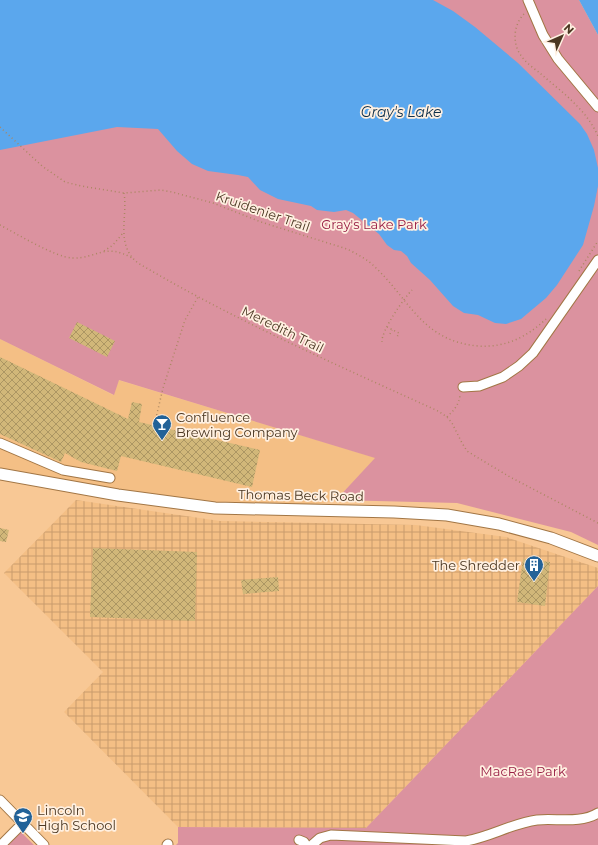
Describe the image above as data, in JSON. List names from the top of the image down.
{
  "streets": {
    "main road": ["Thomas Beck Road"],
    "path": ["Kruidenier Trail", "Meredith Trail"]
  },
  "water": ["Gray's Lake"],
  "parks": ["Gray's Lake Park", "MacRae Park"],
  "places": {
    "bar": ["Confluence Brewing Company"],
    "building": ["The Shredder"],
    "school or university": ["Lincoln High School"]
  },
  "north": "top right"
}
